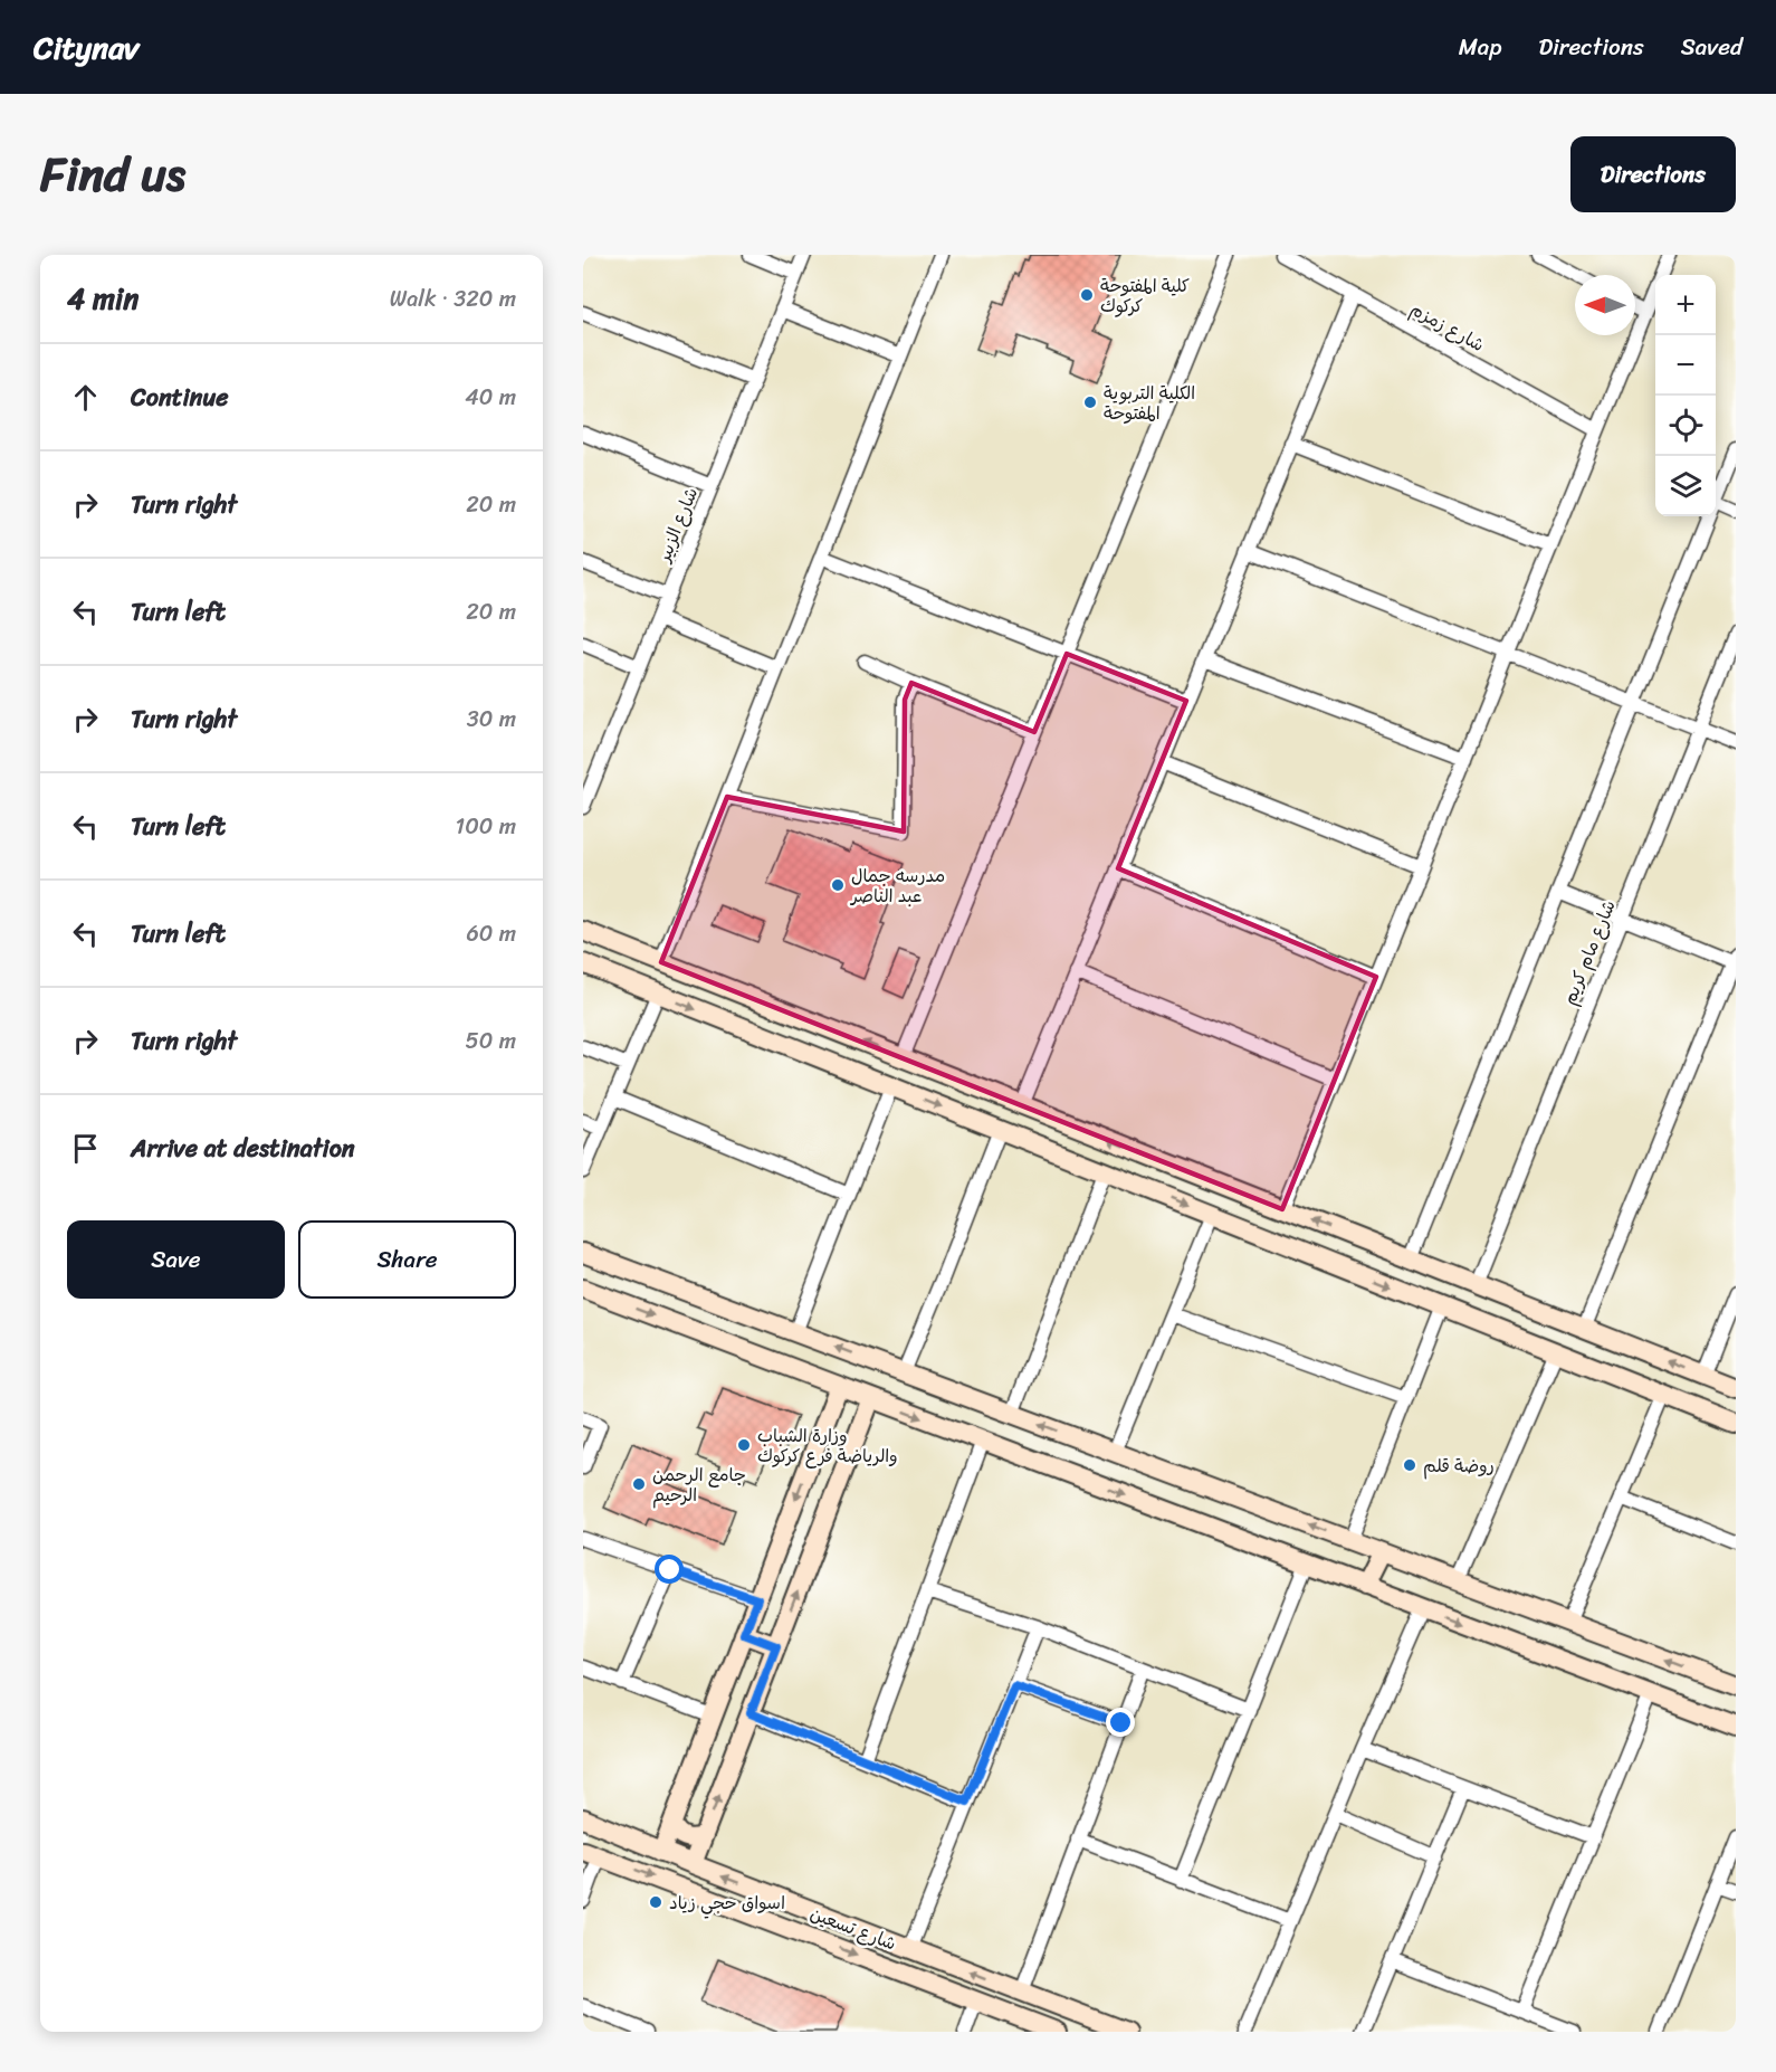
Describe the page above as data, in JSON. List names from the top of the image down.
{
  "streets": {
    "street": [
      "شارع زمزم",
      "شارع الزبير",
      "شارع مام كريم",
      "شارع تسعين"
    ]
  },
  "places": [
    "كلية المفتوحة كركوك",
    "الكلية التربوية المفتوحة",
    "مدرسه جمال عبد الناصر",
    "وزارة الشباب والرياضة فرع كركوك",
    "روضة قلم",
    "جامع الرحمن الرحيم",
    "اسواق حجي زياد"
  ],
  "north": "left",
  "page": {
    "header": "Citynav",
    "nav": ["Map", "Directions", "Saved"],
    "title": "Find us",
    "buttons": [
      "Directions",
      ["Save", "Share"]
    ],
    "heading": ["4 min", "Walk · 320 m"],
    "map_buttons": ["+", "−"],
    "list": [
      ["Continue", "40 m"],
      ["Turn right", "20 m"],
      ["Turn left", "20 m"],
      ["Turn right", "30 m"],
      ["Turn left", "100 m"],
      ["Turn left", "60 m"],
      ["Turn right", "50 m"],
      "Arrive at destination"
    ]
  }
}
